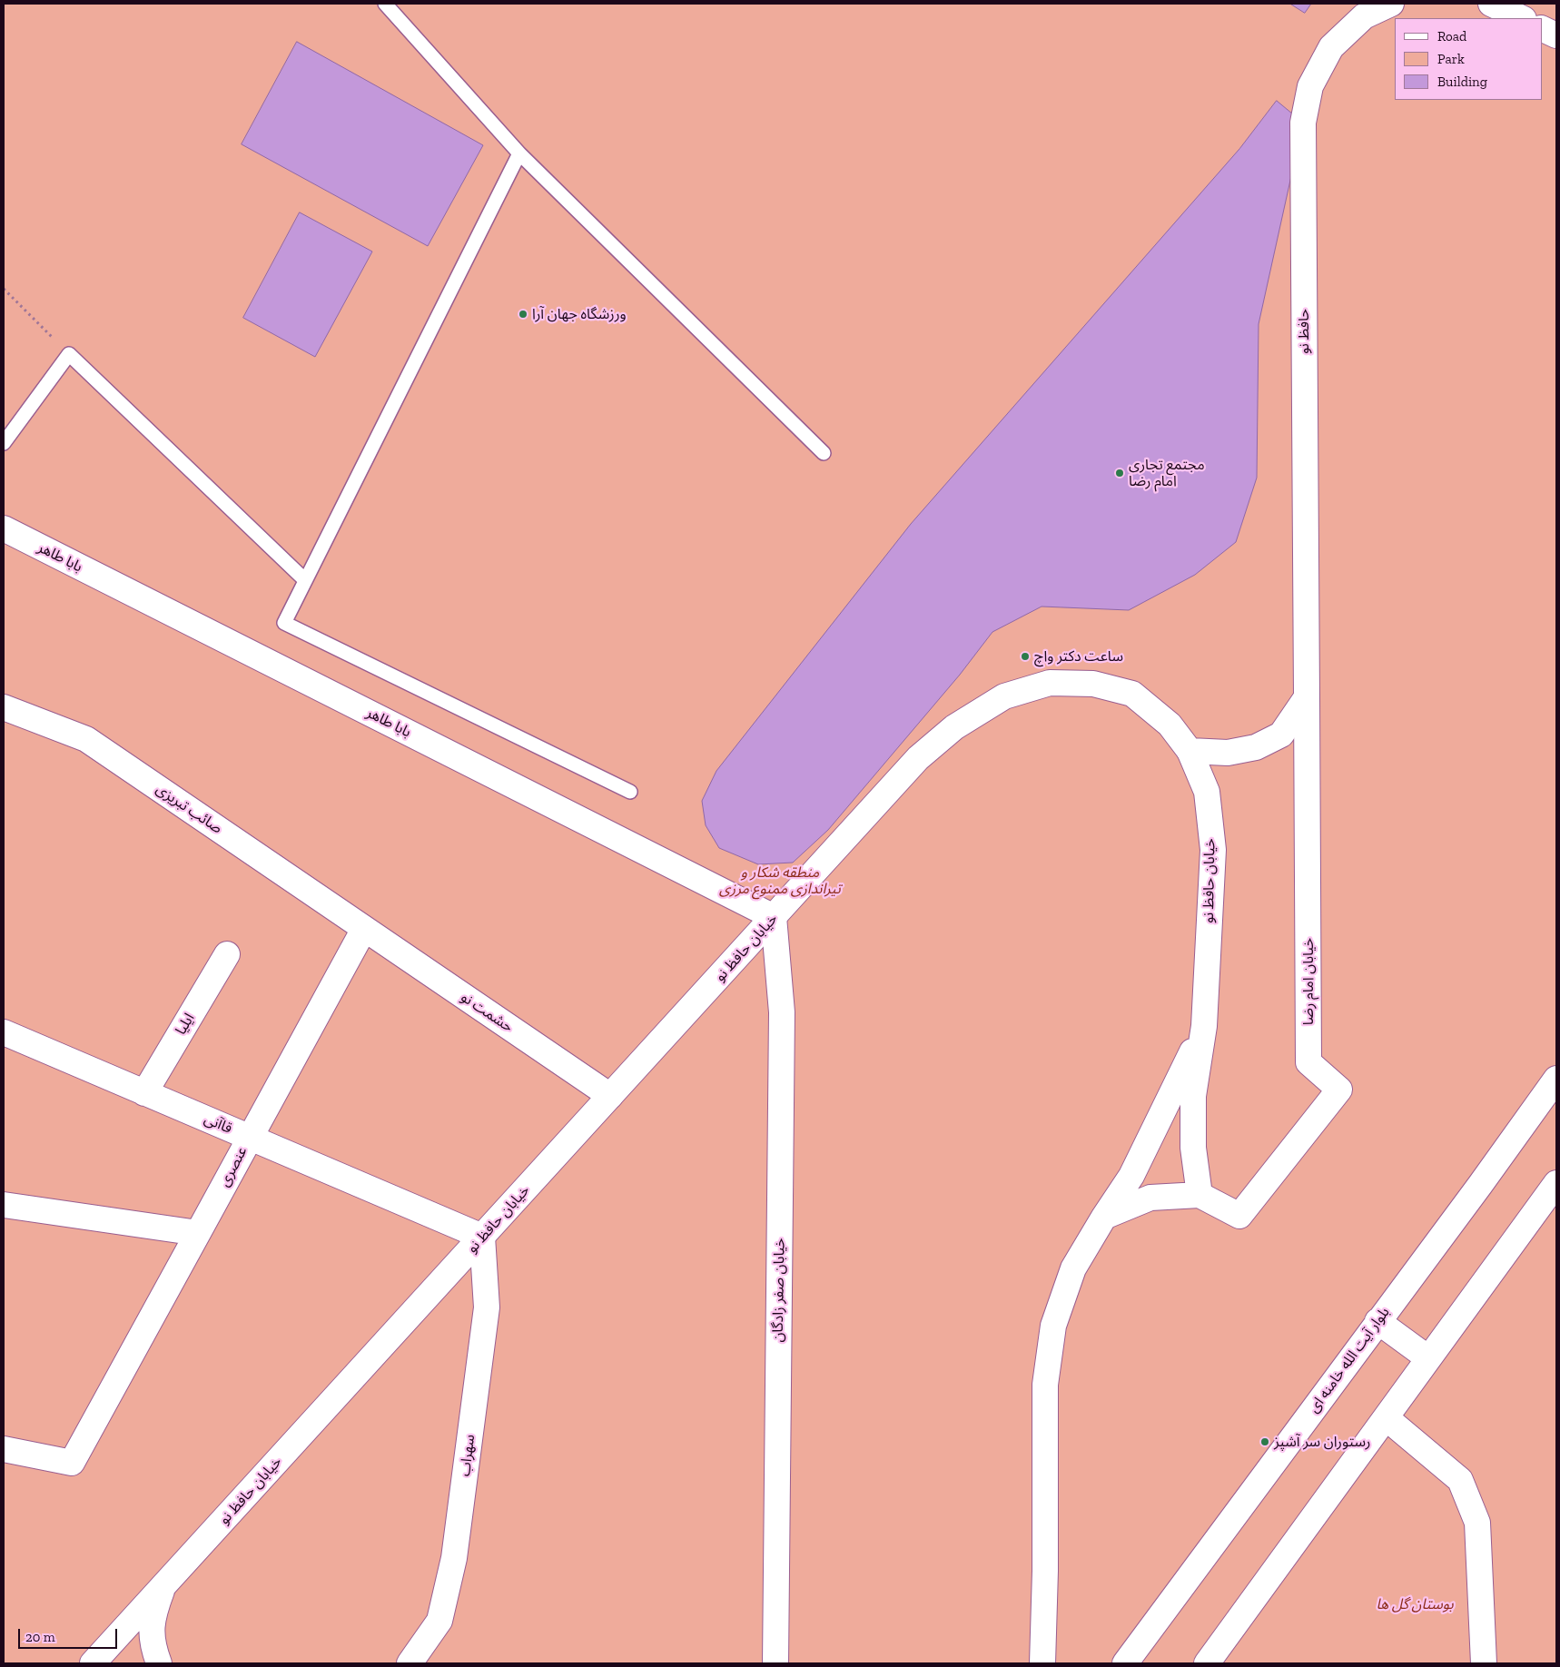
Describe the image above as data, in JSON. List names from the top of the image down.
{
  "streets": {
    "street": [
      "حافظ نو",
      "بابا طاهر",
      "صائب تبریزی",
      "خیابان حافظ نو",
      "خیابان امام رضا",
      "حشمت نو",
      "ایلیا",
      "قاآنی",
      "عنصری",
      "خیابان صفر زادگان",
      "بلوار آیت الله خامنه ای",
      "سهراب"
    ]
  },
  "crossings": [
    ["حافظ نو", "خیابان امام رضا"],
    ["بابا طاهر", "خیابان حافظ نو"],
    ["بابا طاهر", "خیابان صفر زادگان"],
    ["صائب تبریزی", "حشمت نو"],
    ["صائب تبریزی", "عنصری"],
    ["خیابان حافظ نو", "خیابان امام رضا"],
    ["خیابان حافظ نو", "حشمت نو"],
    ["خیابان حافظ نو", "قاآنی"],
    ["خیابان حافظ نو", "خیابان صفر زادگان"],
    ["خیابان حافظ نو", "سهراب"],
    ["حشمت نو", "عنصری"],
    ["ایلیا", "قاآنی"],
    ["قاآنی", "عنصری"],
    ["قاآنی", "سهراب"]
  ],
  "parks": ["منطقه شکار و تیراندازی ممنوع مرزی", "بوستان گل ها"],
  "places": [
    "ورزشگاه جهان آرا",
    "مجتمع تجاری امام رضا",
    "ساعت دکتر واچ",
    "رستوران سر آشپز"
  ],
  "legend": ["Road", "Park", "Building"],
  "scale_bar": "20 m"
}
